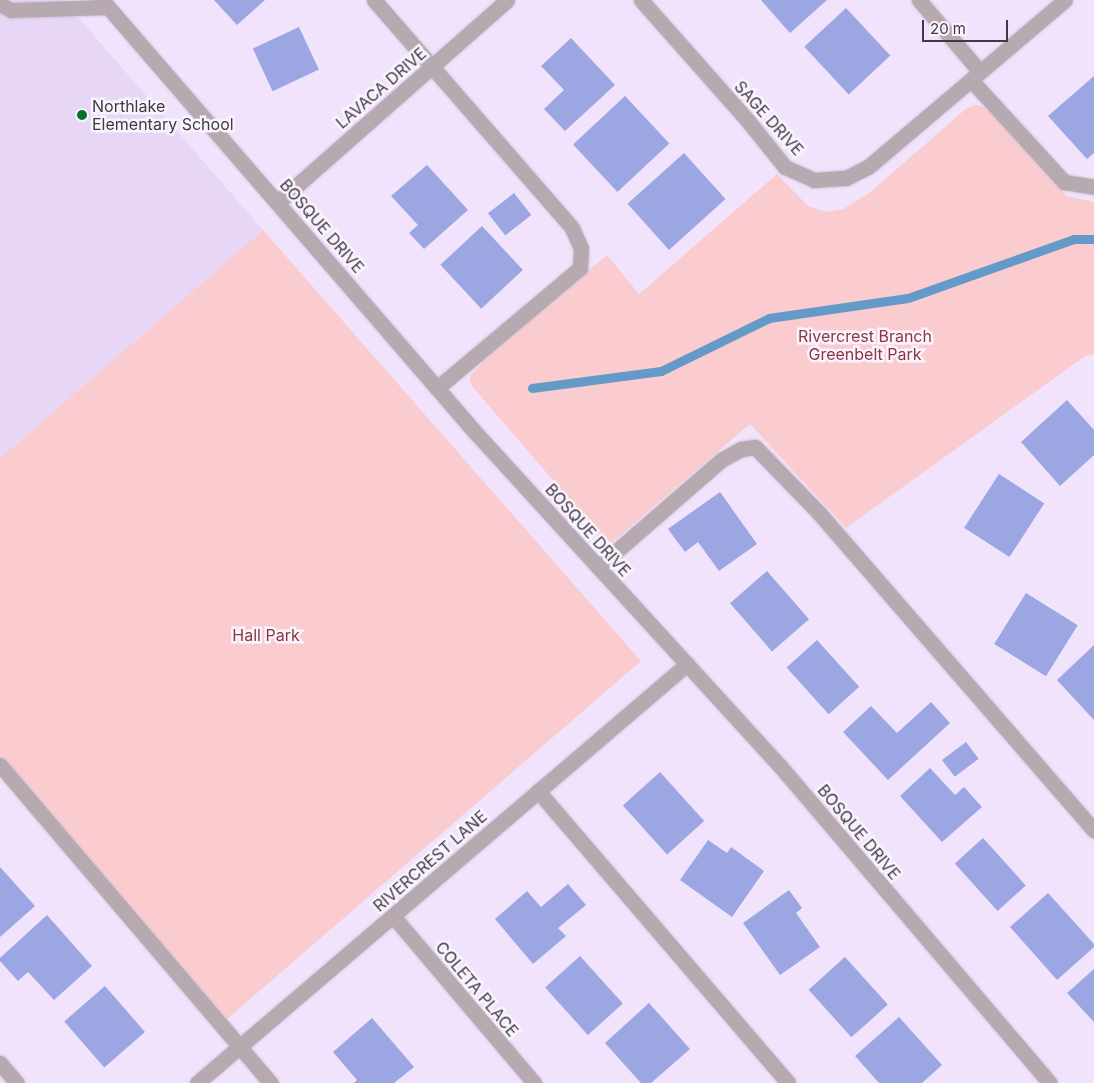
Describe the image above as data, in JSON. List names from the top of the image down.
{
  "streets": {
    "street": [
      "LAVACA DRIVE",
      "SAGE DRIVE",
      "BOSQUE DRIVE",
      "RIVERCREST LANE",
      "COLETA PLACE"
    ]
  },
  "crossings": [
    ["LAVACA DRIVE", "BOSQUE DRIVE"],
    ["BOSQUE DRIVE", "RIVERCREST LANE"],
    ["RIVERCREST LANE", "COLETA PLACE"]
  ],
  "parks": ["Rivercrest Branch Greenbelt Park", "Hall Park"],
  "places": ["Northlake Elementary School"],
  "scale_bar": "20 m"
}
